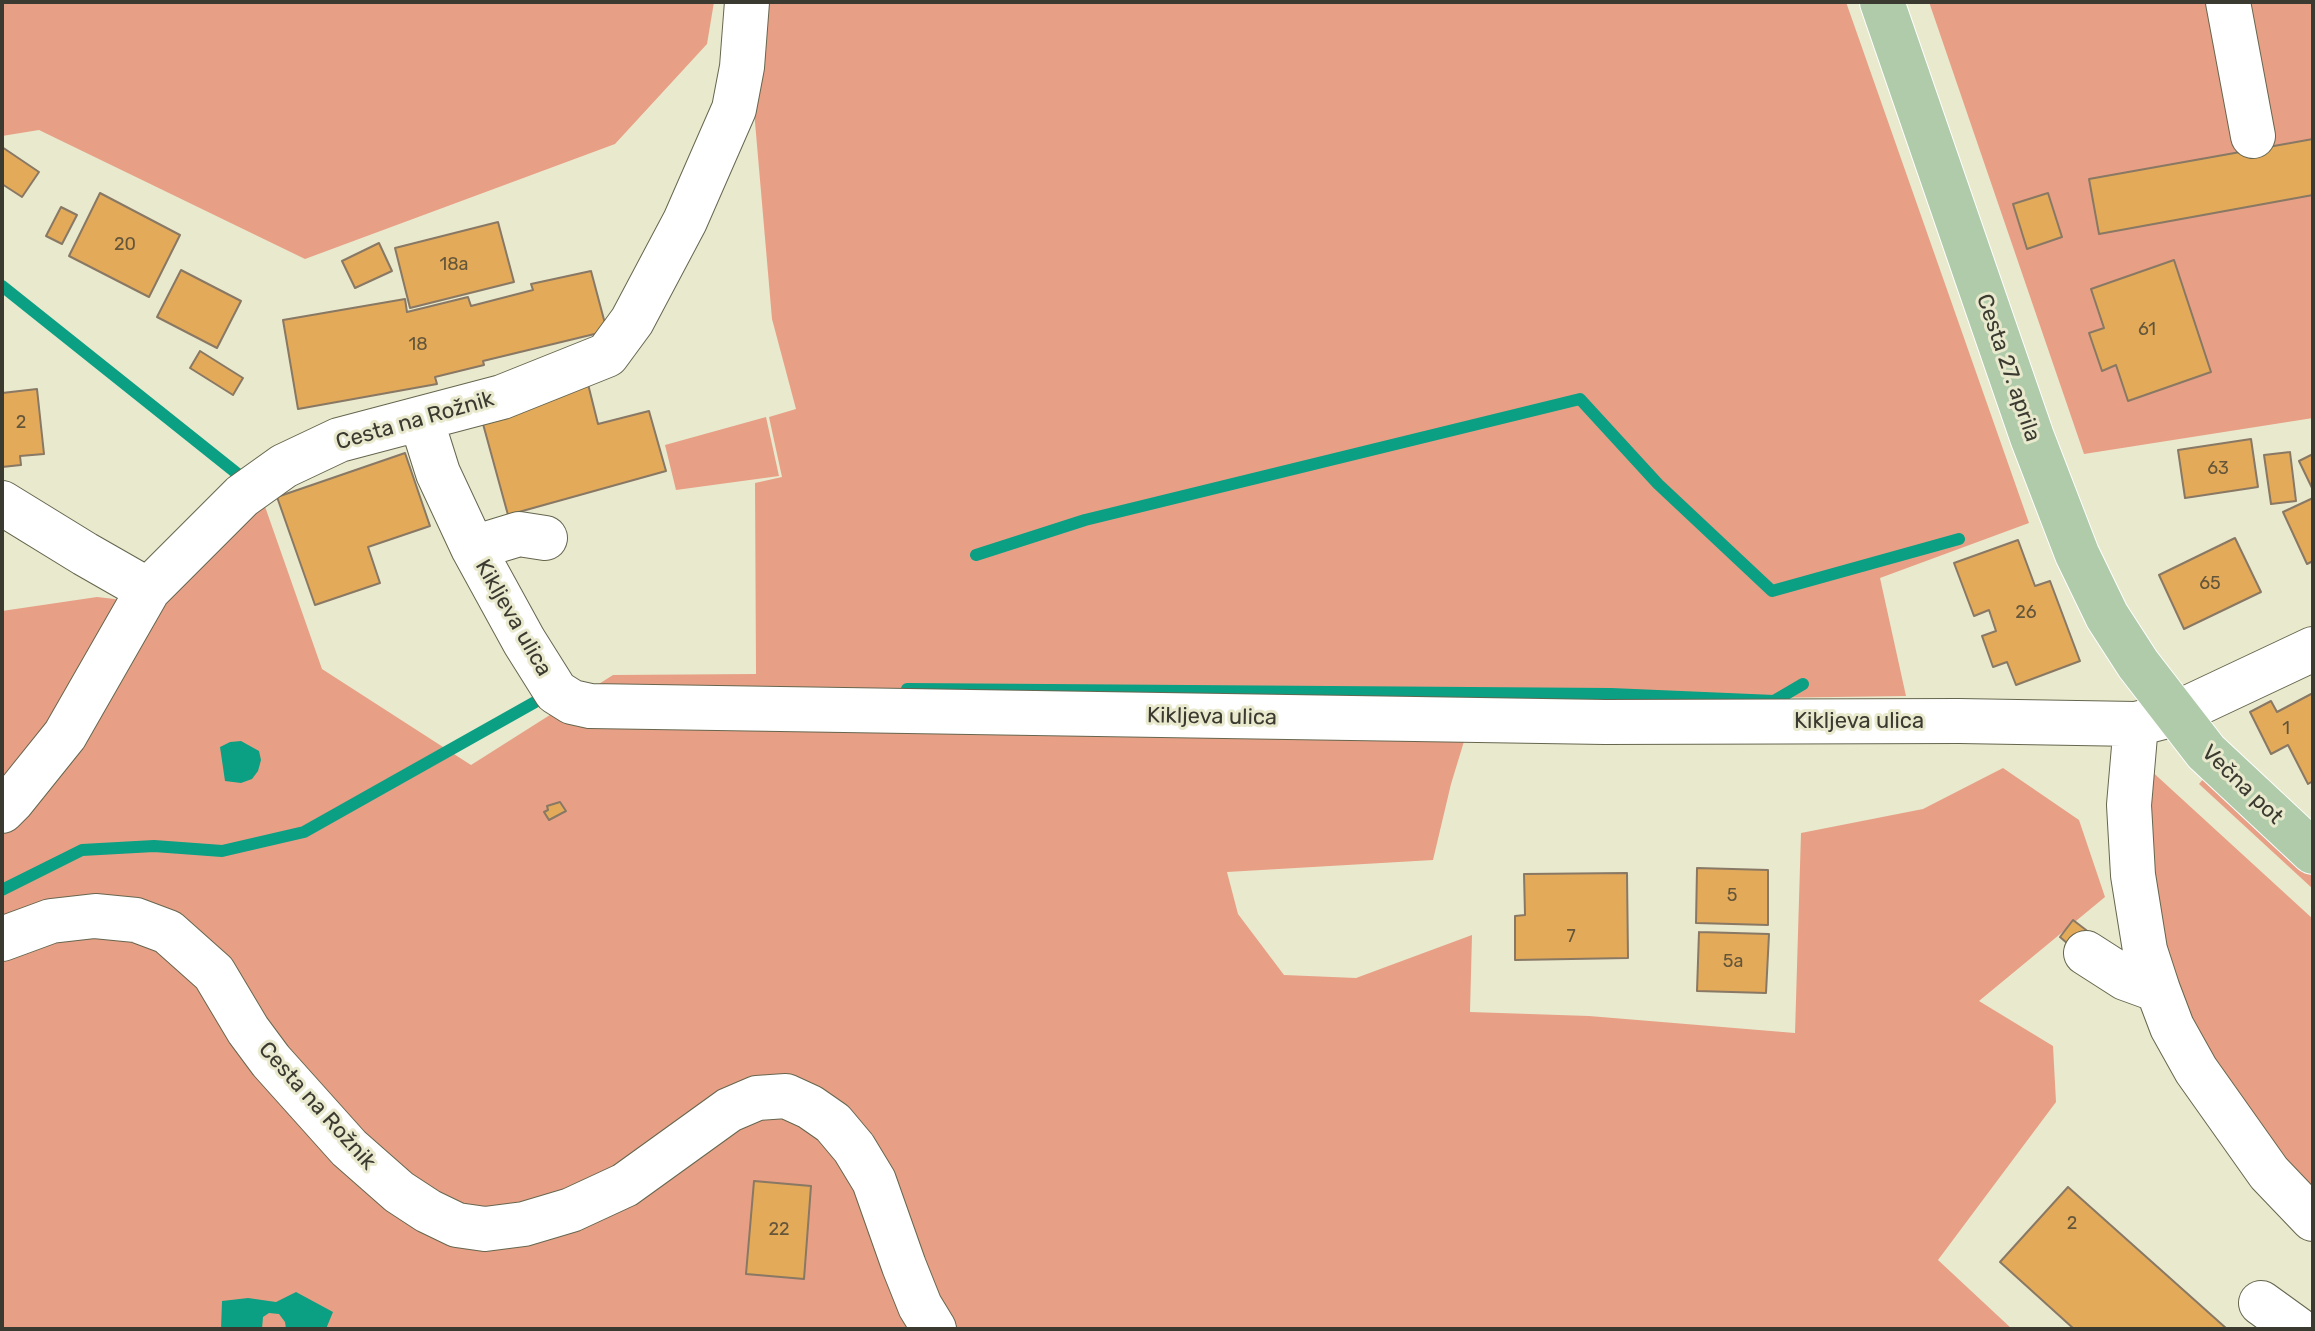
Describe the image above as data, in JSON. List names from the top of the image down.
{
  "streets": {
    "main road": ["Cesta 27. aprila", "Večna pot"],
    "street": ["Cesta na Rožnik", "Kikljeva ulica"]
  },
  "crossings": [
    ["Cesta 27. aprila", "Kikljeva ulica"],
    ["Cesta 27. aprila", "Večna pot"],
    ["Cesta na Rožnik", "Kikljeva ulica"],
    ["Kikljeva ulica", "Večna pot"]
  ],
  "house_numbers": [
    "20",
    "18a",
    "61",
    "18",
    "2",
    "63",
    "65",
    "26",
    "1",
    "5",
    "7",
    "5a",
    "2",
    "22"
  ]
}
